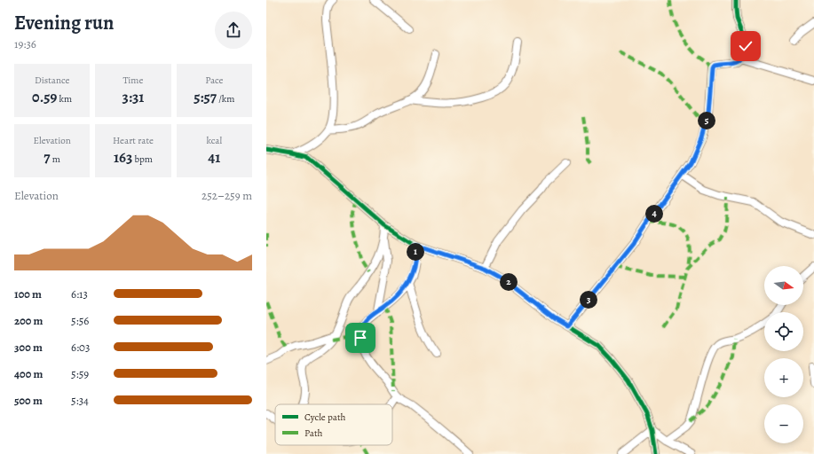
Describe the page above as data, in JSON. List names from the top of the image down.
{
  "legend": ["Cycle path", "Path"],
  "north": "right",
  "page": {
    "heading": ["Evening run", "19:36"],
    "stats": [
      ["Distance", "0.59 km"],
      ["Time", "3:31"],
      ["Pace", "5:57 /km"],
      ["Elevation", "7 m"],
      ["Heart rate", "163 bpm"],
      ["kcal", "41"]
    ],
    "pins": [
      "5",
      "4",
      "1",
      "2",
      "3"
    ],
    "chart": ["Elevation", "252–259 m"],
    "map_buttons": ["+", "−"],
    "list": [
      {
        "name": "100 m",
        "note": "6:13"
      },
      {
        "name": "200 m",
        "note": "5:56"
      },
      {
        "name": "300 m",
        "note": "6:03"
      },
      {
        "name": "400 m",
        "note": "5:59"
      },
      {
        "name": "500 m",
        "note": "5:34"
      }
    ]
  }
}
